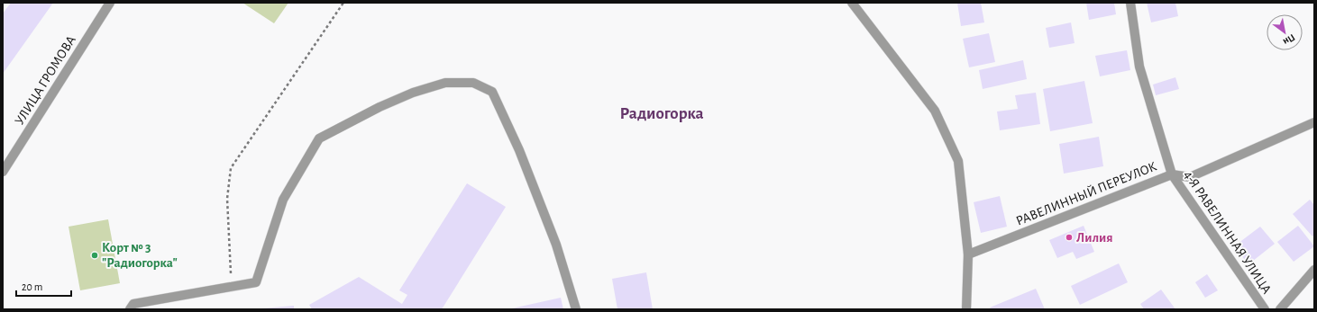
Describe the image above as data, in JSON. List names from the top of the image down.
{
  "streets": {
    "street": ["УЛИЦА ГРОМОВА", "РАВЕЛИННЫЙ ПЕРЕУЛОК", "4-Я РАВЕЛИННАЯ УЛИЦА"]
  },
  "crossings": [
    ["РАВЕЛИННЫЙ ПЕРЕУЛОК", "4-Я РАВЕЛИННАЯ УЛИЦА"]
  ],
  "districts": ["Радиогорка"],
  "places": ["Лилия", "Корт № 3 \"Радиогорка\""],
  "scale_bar": "20 m",
  "north": "bottom right"
}
